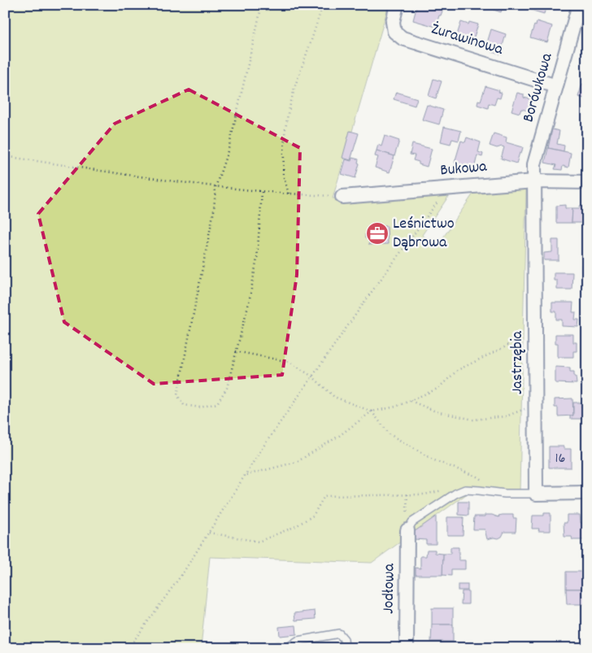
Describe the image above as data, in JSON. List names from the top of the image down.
{
  "streets": {
    "street": [
      "Żurawinowa",
      "Borówkowa",
      "Bukowa",
      "Jastrzębia",
      "Jodłowa"
    ]
  },
  "crossings": [
    ["Żurawinowa", "Borówkowa"],
    ["Borówkowa", "Bukowa"],
    ["Borówkowa", "Jastrzębia"],
    ["Bukowa", "Jastrzębia"]
  ],
  "places": {
    "office": ["Leśnictwo Dąbrowa"]
  },
  "house_numbers": ["16"]
}
